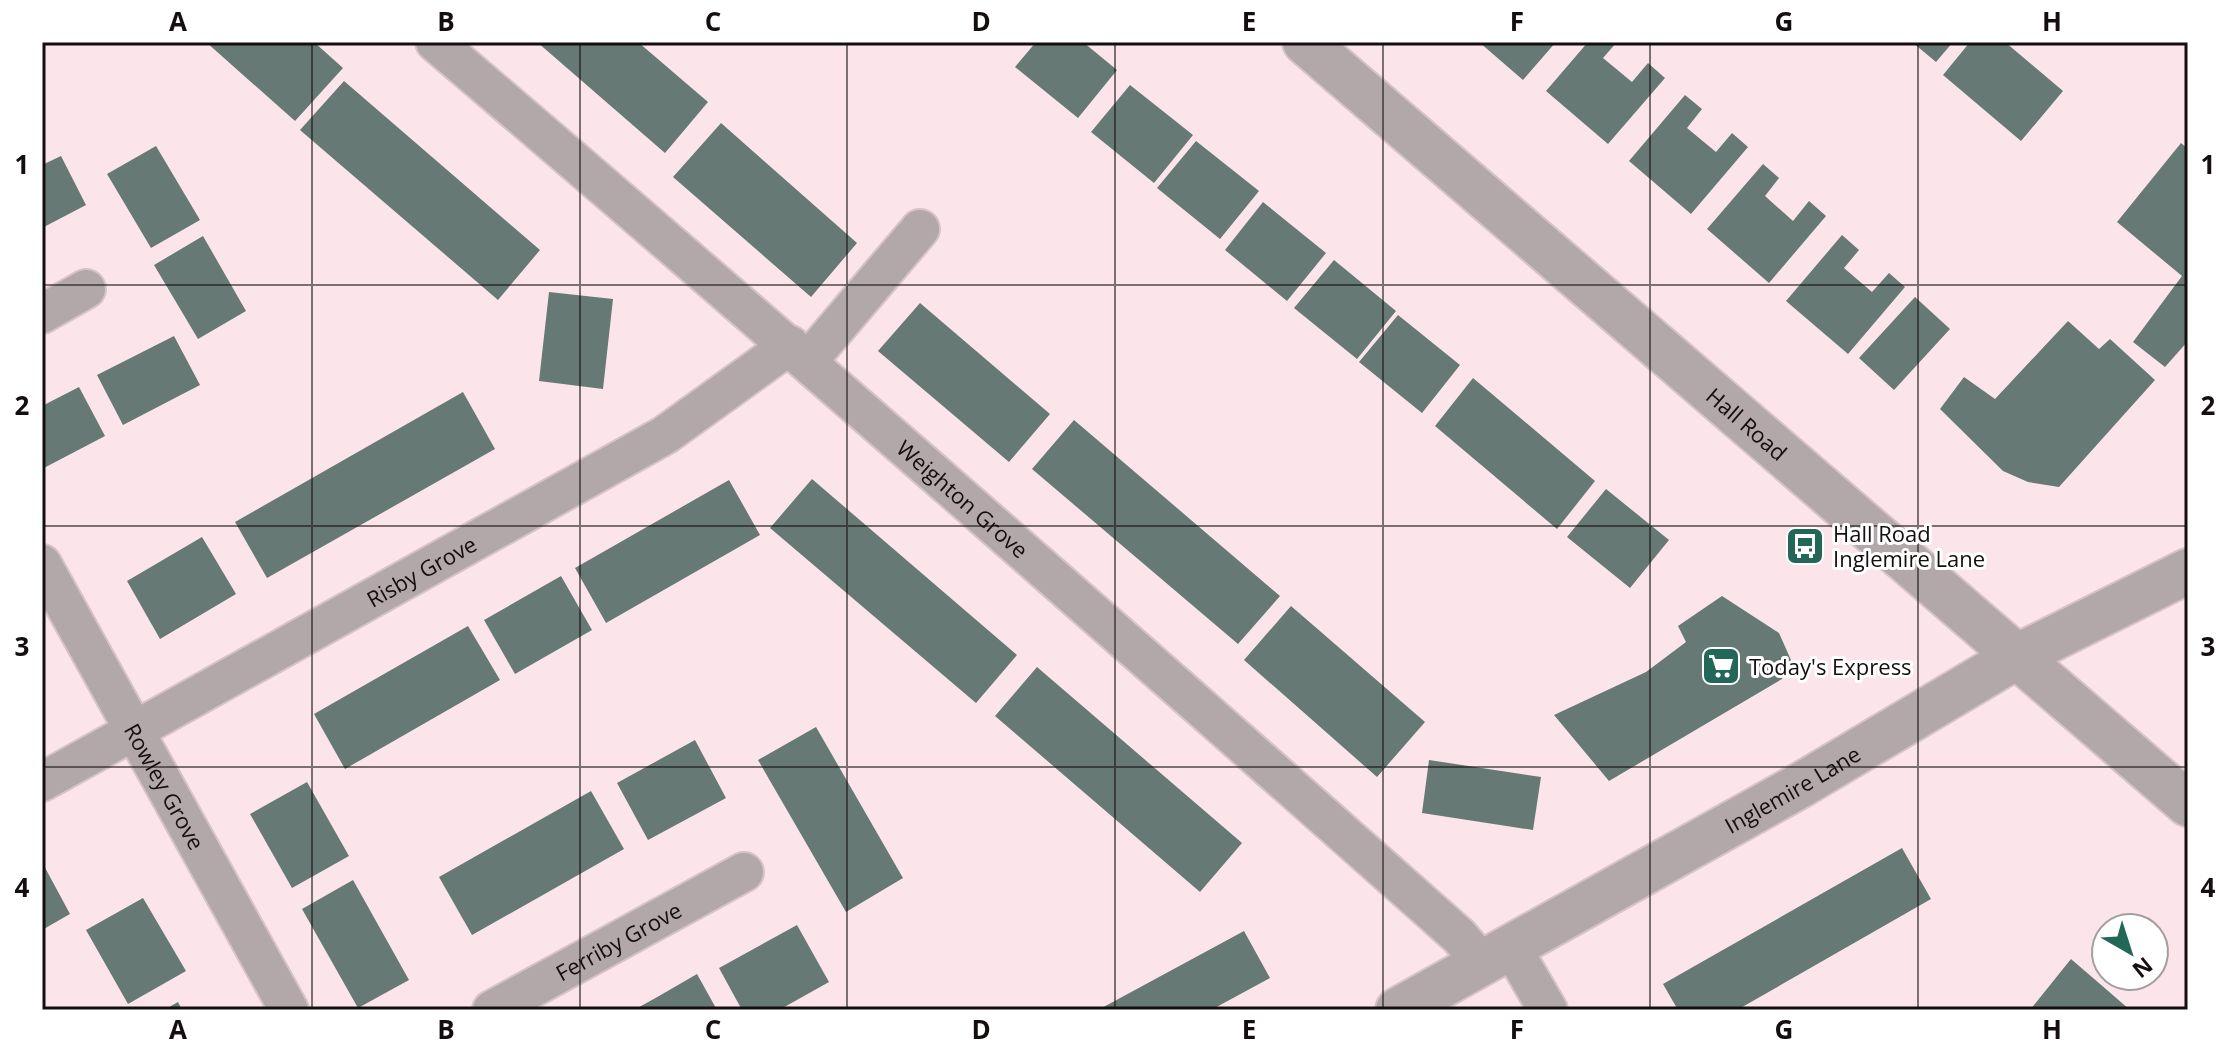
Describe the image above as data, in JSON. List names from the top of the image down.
{
  "streets": {
    "street": [
      "Hall Road",
      "Weighton Grove",
      "Risby Grove",
      "Rowley Grove",
      "Inglemire Lane",
      "Ferriby Grove"
    ]
  },
  "crossings": [
    ["Hall Road", "Inglemire Lane"],
    ["Weighton Grove", "Risby Grove"],
    ["Weighton Grove", "Inglemire Lane"],
    ["Risby Grove", "Rowley Grove"]
  ],
  "places": {
    "bus stop": ["Hall Road Inglemire Lane"],
    "supermarket": ["Today's Express"]
  },
  "north": "bottom right",
  "grid": {
    "columns": [
      "A",
      "B",
      "C",
      "D",
      "E",
      "F",
      "G",
      "H"
    ],
    "rows": [
      "1",
      "2",
      "3",
      "4"
    ]
  }
}
